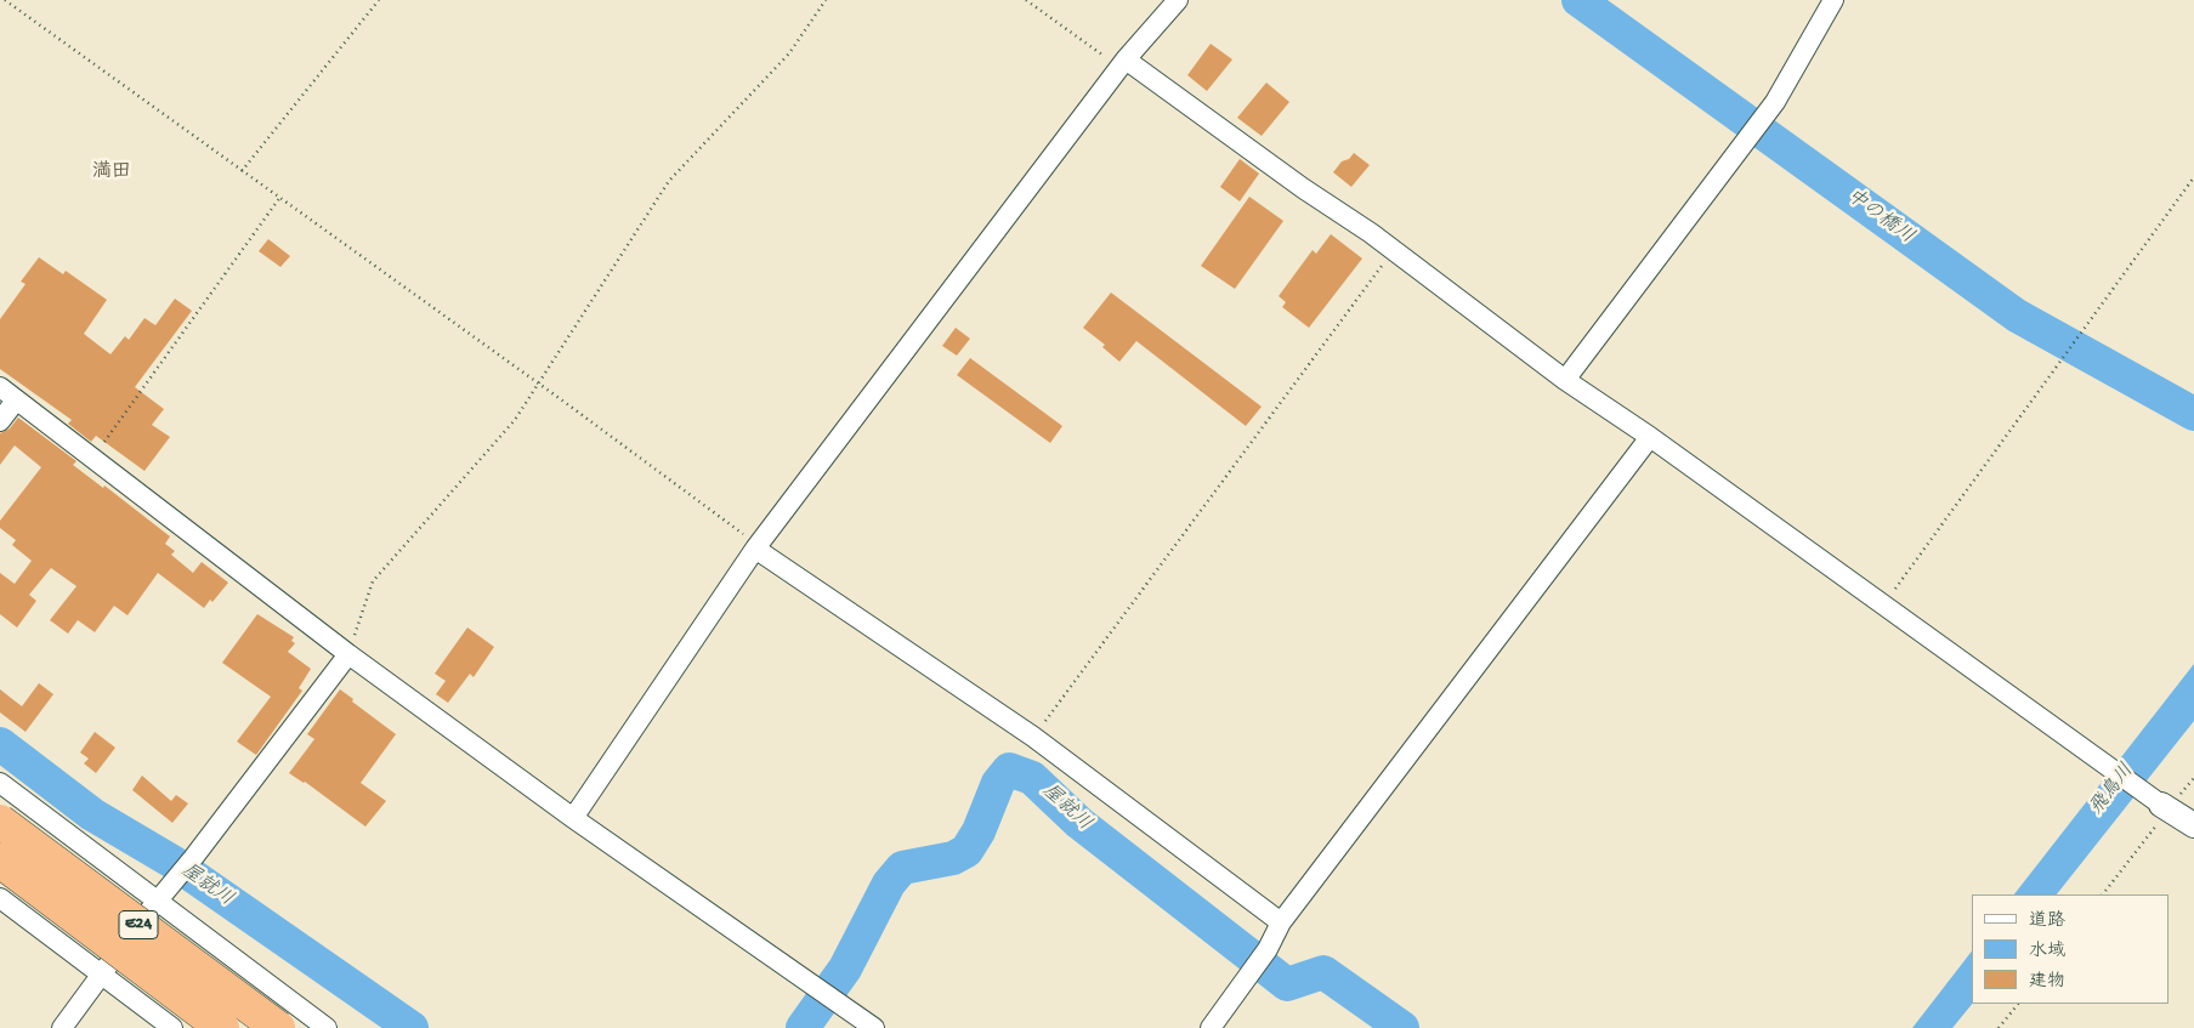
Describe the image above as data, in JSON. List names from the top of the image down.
{
  "streets": {
    "highway": ["E24"]
  },
  "districts": ["満田"],
  "water": ["中の橋川", "飛鳥川", "屋就川"],
  "legend": ["道路", "水域", "建物"]
}
